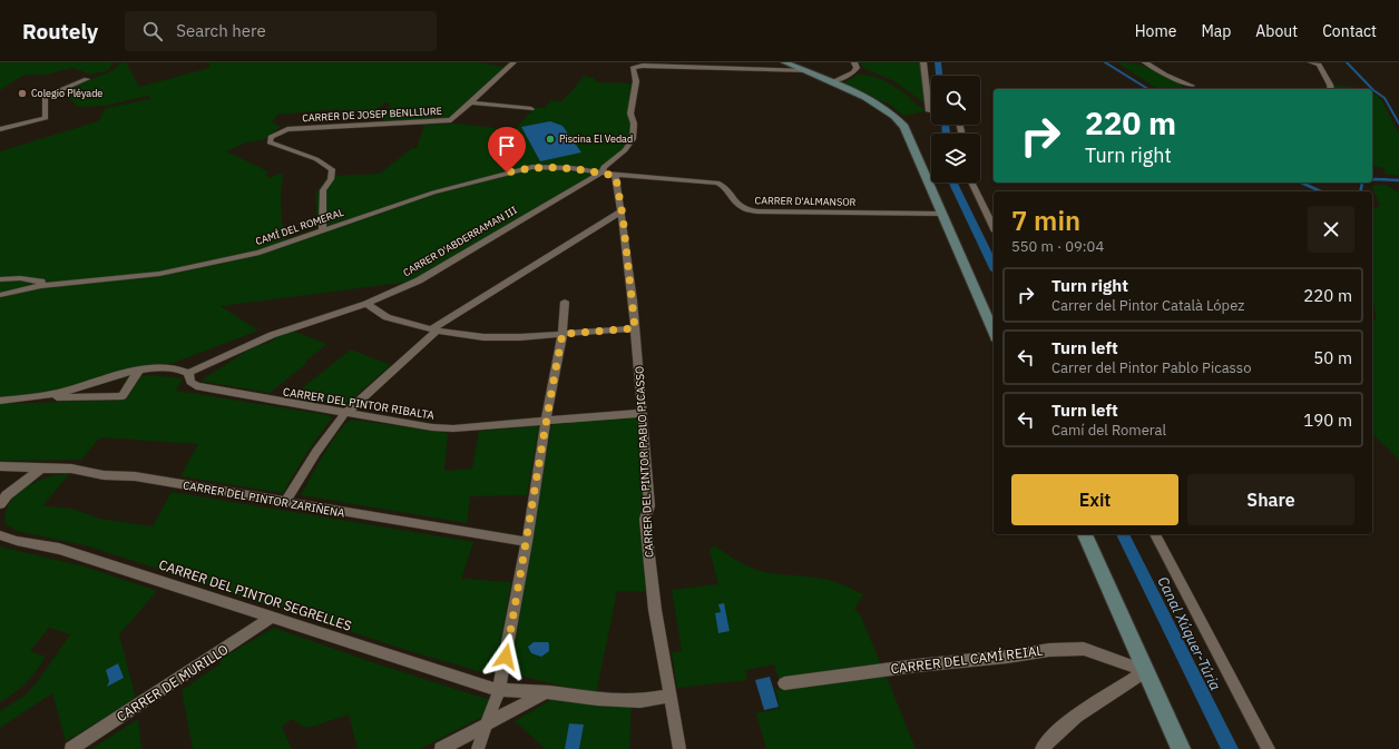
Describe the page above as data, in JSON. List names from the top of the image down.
{
  "streets": {
    "street": [
      "CARRER DE JOSEP BENLLIURE",
      "CARRER D'ALMANSOR",
      "CAMÍ DEL ROMERAL",
      "CARRER D'ABDERRAMAN III",
      "CARRER DEL PINTOR RIBALTA",
      "CARRER DEL PINTOR PABLO PICASSO",
      "CARRER DEL PINTOR ZARIÑENA",
      "CARRER DEL PINTOR SEGRELLES",
      "CARRER DEL CAMÍ REIAL",
      "CARRER DE MURILLO"
    ]
  },
  "crossings": [
    ["CARRER DE JOSEP BENLLIURE", "CAMÍ DEL ROMERAL"],
    ["CARRER D'ALMANSOR", "CAMÍ DEL ROMERAL"],
    ["CARRER D'ALMANSOR", "CARRER D'ABDERRAMAN III"],
    ["CARRER D'ALMANSOR", "CARRER DEL PINTOR PABLO PICASSO"],
    ["CAMÍ DEL ROMERAL", "CARRER D'ABDERRAMAN III"],
    ["CARRER D'ABDERRAMAN III", "CARRER DEL PINTOR RIBALTA"],
    ["CARRER DEL PINTOR RIBALTA", "CARRER DEL PINTOR PABLO PICASSO"],
    ["CARRER DEL PINTOR PABLO PICASSO", "CARRER DEL PINTOR SEGRELLES"],
    ["CARRER DEL PINTOR SEGRELLES", "CARRER DE MURILLO"]
  ],
  "water": ["Canal Xúquer-Túria"],
  "places": ["Colegio Pléyade", "Piscina El Vedad"],
  "page": {
    "header": "Routely",
    "search": "Search here",
    "nav": [
      "Home",
      "Map",
      "About",
      "Contact"
    ],
    "turn": ["220 m", "Turn right"],
    "heading": ["7 min", "550 m · 09:04"],
    "list": [
      {
        "name": "Turn right",
        "note": "Carrer del Pintor Català López",
        "value": "220 m"
      },
      {
        "name": "Turn left",
        "note": "Carrer del Pintor Pablo Picasso",
        "value": "50 m"
      },
      {
        "name": "Turn left",
        "note": "Camí del Romeral",
        "value": "190 m"
      }
    ],
    "buttons": ["Exit", "Share"]
  }
}
